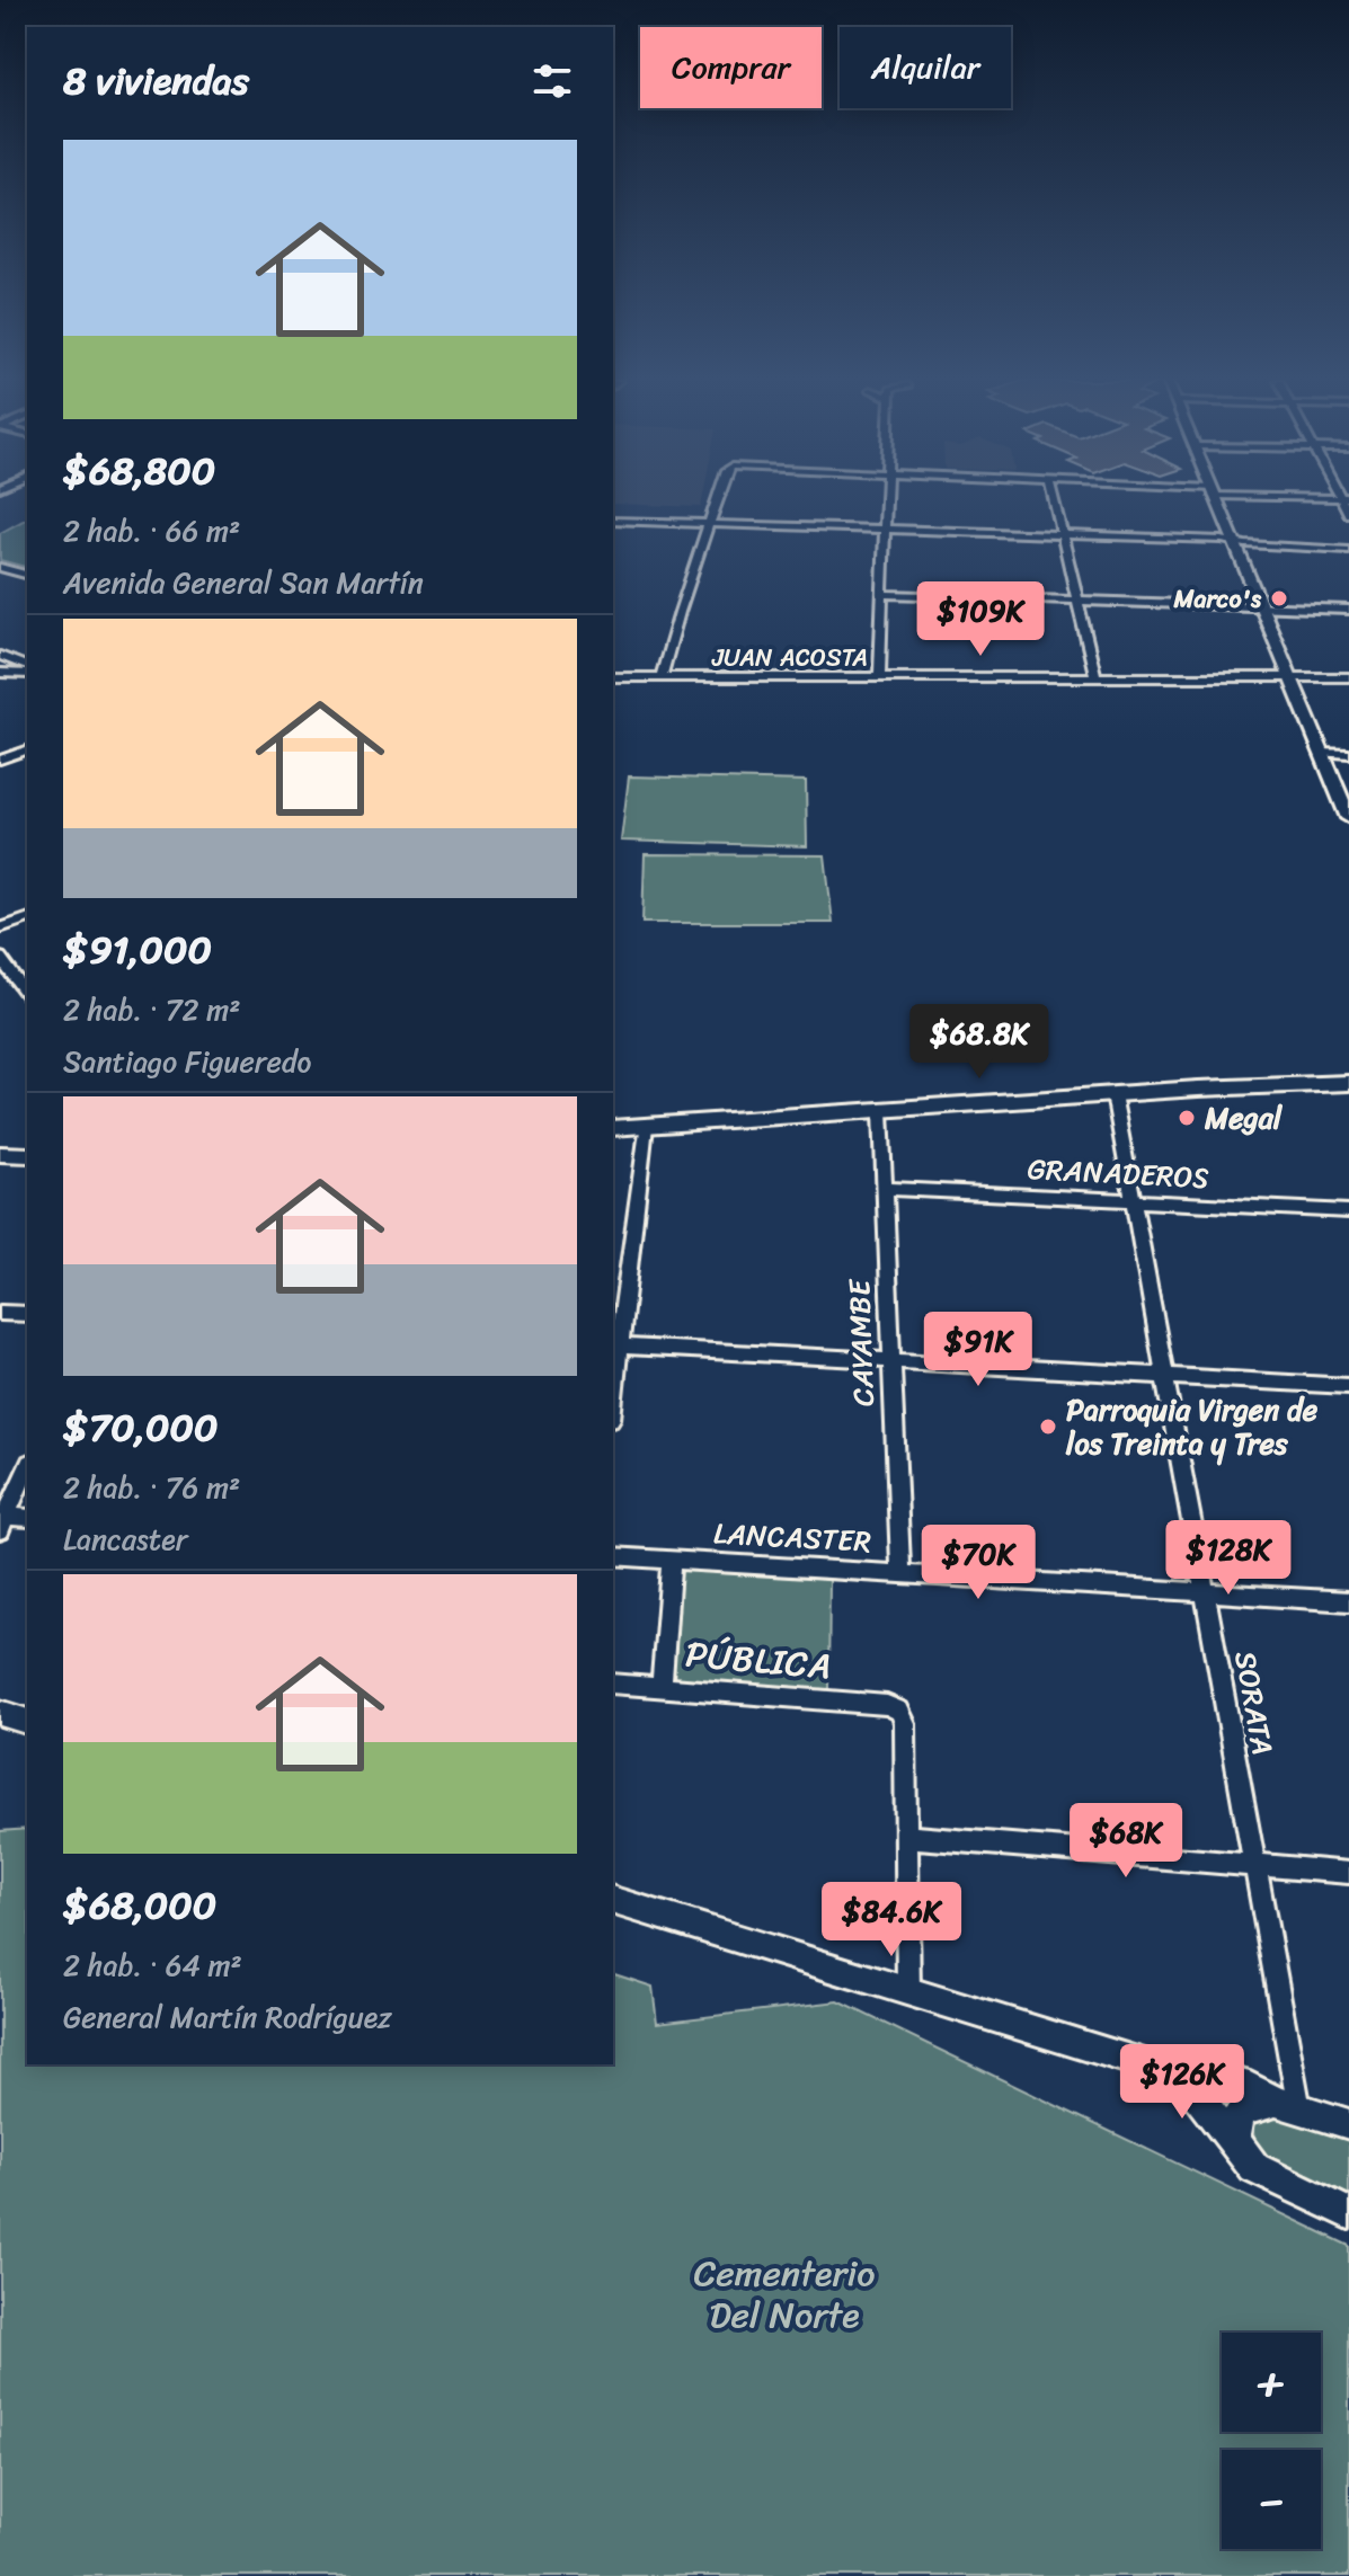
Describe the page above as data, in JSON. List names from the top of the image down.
{
  "streets": {
    "street": [
      "JUAN ACOSTA",
      "GRANADEROS",
      "CAYAMBE",
      "LANCASTER",
      "PÚBLICA",
      "SORATA"
    ]
  },
  "crossings": [
    ["GRANADEROS", "CAYAMBE"],
    ["GRANADEROS", "SORATA"],
    ["CAYAMBE", "LANCASTER"],
    ["LANCASTER", "SORATA"]
  ],
  "parks": ["Cementerio Del Norte"],
  "places": ["Marco's", "Megal", "Parroquia Virgen de los Treinta y Tres"],
  "page": {
    "chip": ["Comprar", "Alquilar"],
    "heading": "8 viviendas",
    "list": [
      {
        "name": "$68,800",
        "note": "2 hab. · 66 m² · Avenida General San Martín"
      },
      {
        "name": "$91,000",
        "note": "2 hab. · 72 m² · Santiago Figueredo"
      },
      {
        "name": "$70,000",
        "note": "2 hab. · 76 m² · Lancaster"
      },
      {
        "name": "$68,000",
        "note": "2 hab. · 64 m² · General Martín Rodríguez"
      }
    ],
    "price": [
      "$109K",
      "$68.8K",
      "$91K",
      "$128K",
      "$70K",
      "$68K",
      "$84.6K",
      "$126K"
    ],
    "map_buttons": ["+", "−"]
  }
}
